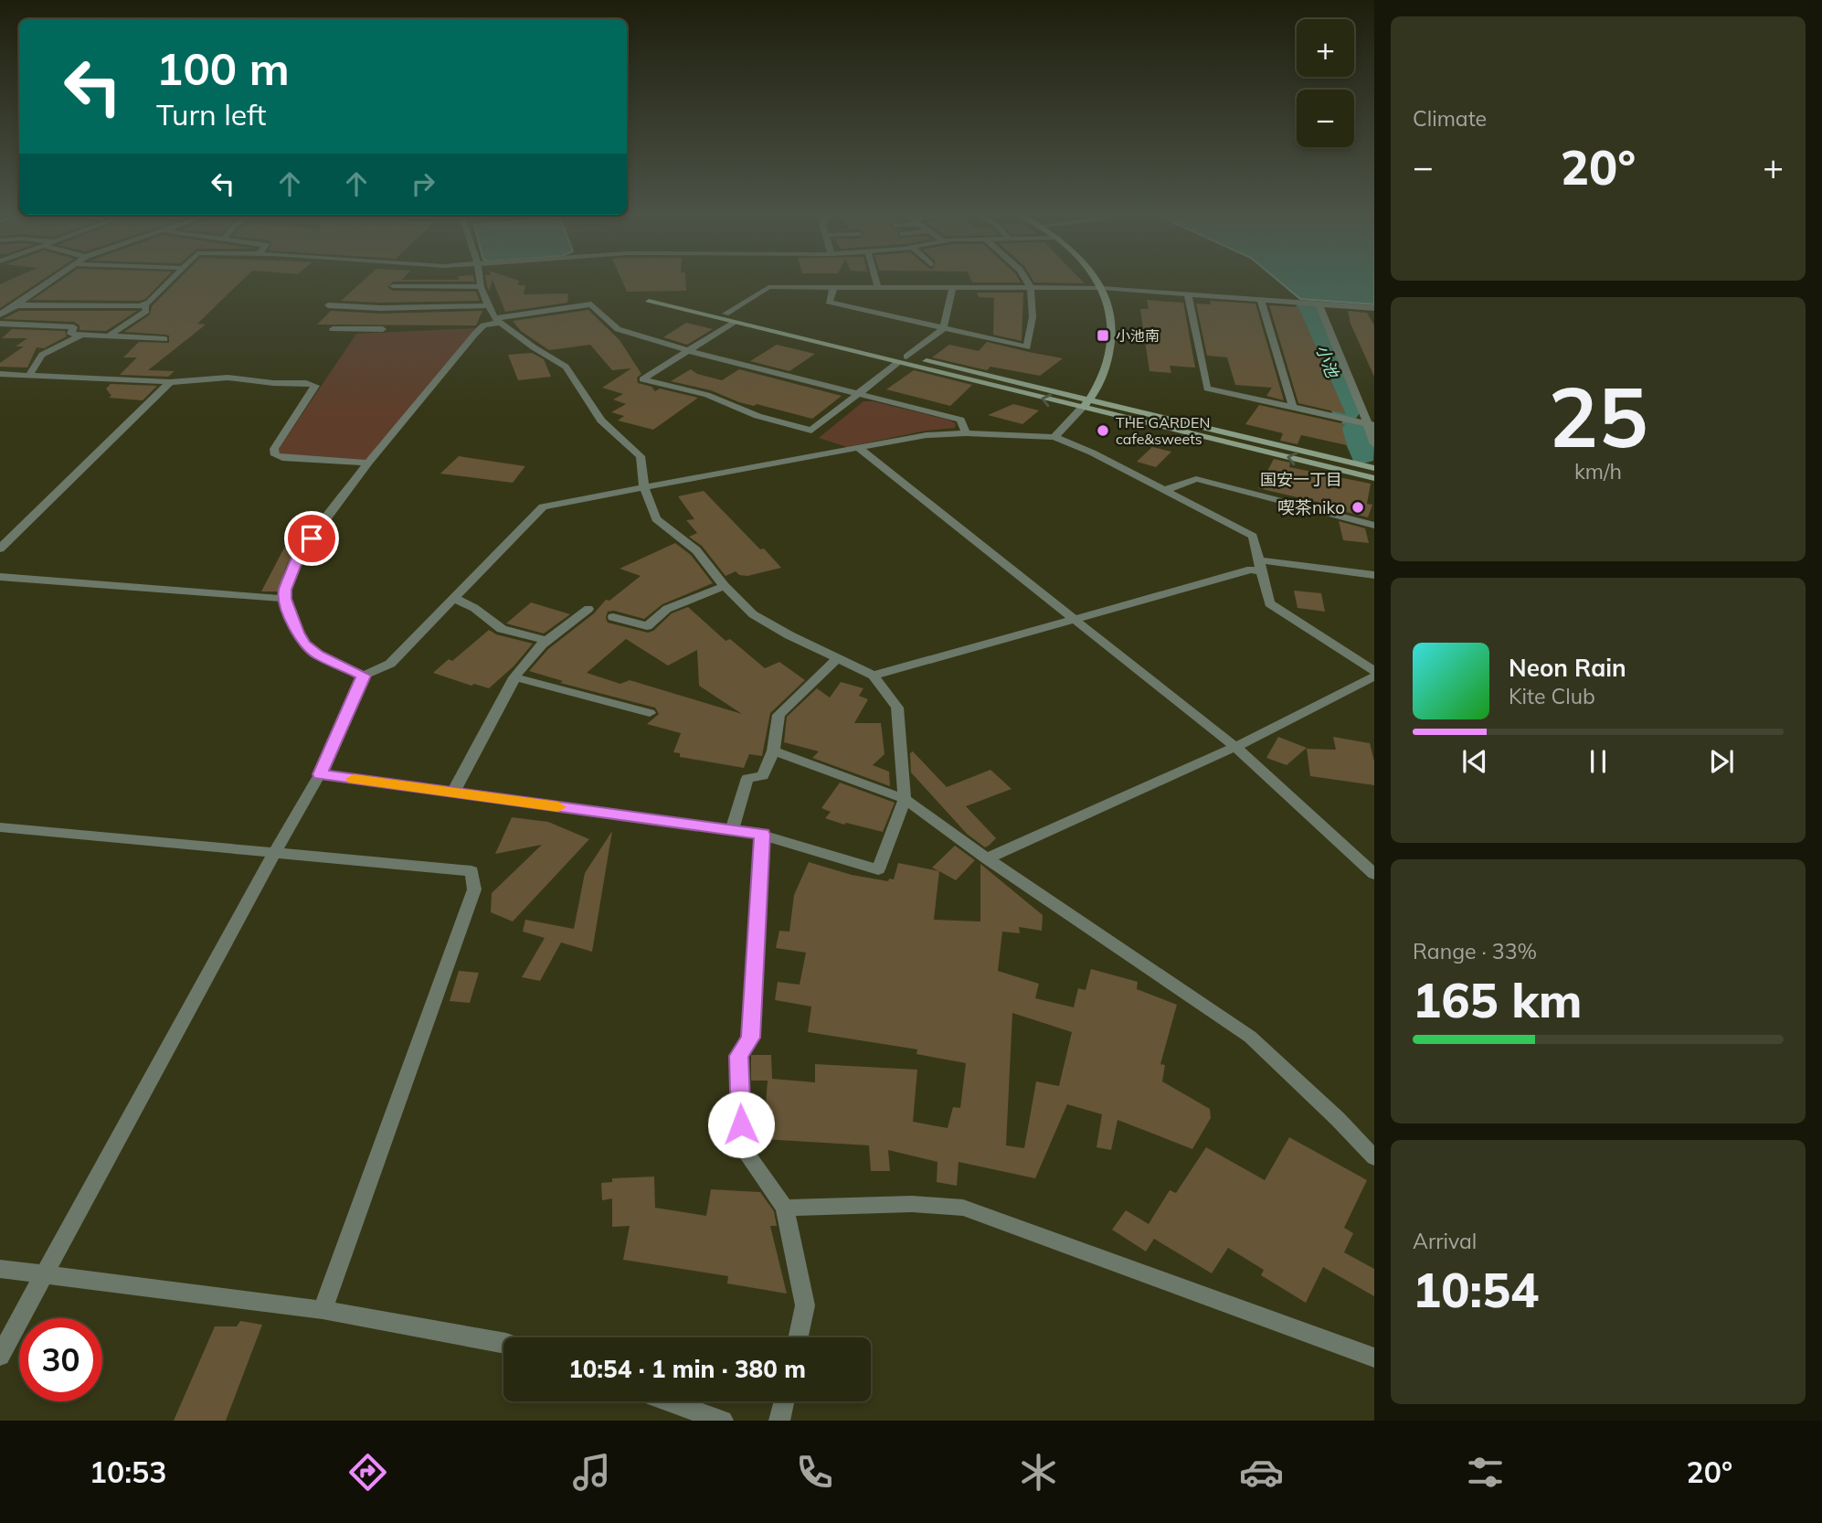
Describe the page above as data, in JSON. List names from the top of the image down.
{
  "districts": ["国安一丁目"],
  "water": ["小池"],
  "places": {
    "transit": ["小池南"],
    "other": ["THE GARDEN cafe&sweets", "喫茶niko"]
  },
  "page": {
    "tile": [
      "Climate",
      ["25", "km/h"],
      ["Range · 33%", "165 km"],
      ["Arrival", "10:54"]
    ],
    "map_buttons": ["+", "−"],
    "turn": ["100 m", "Turn left"],
    "heat": ["−", "20°", "+"],
    "song": ["Neon Rain", "Kite Club"],
    "limit": "30",
    "trip": "10:54 · 1 min · 380 m",
    "tabs": ["10:53", "20°"]
  }
}
